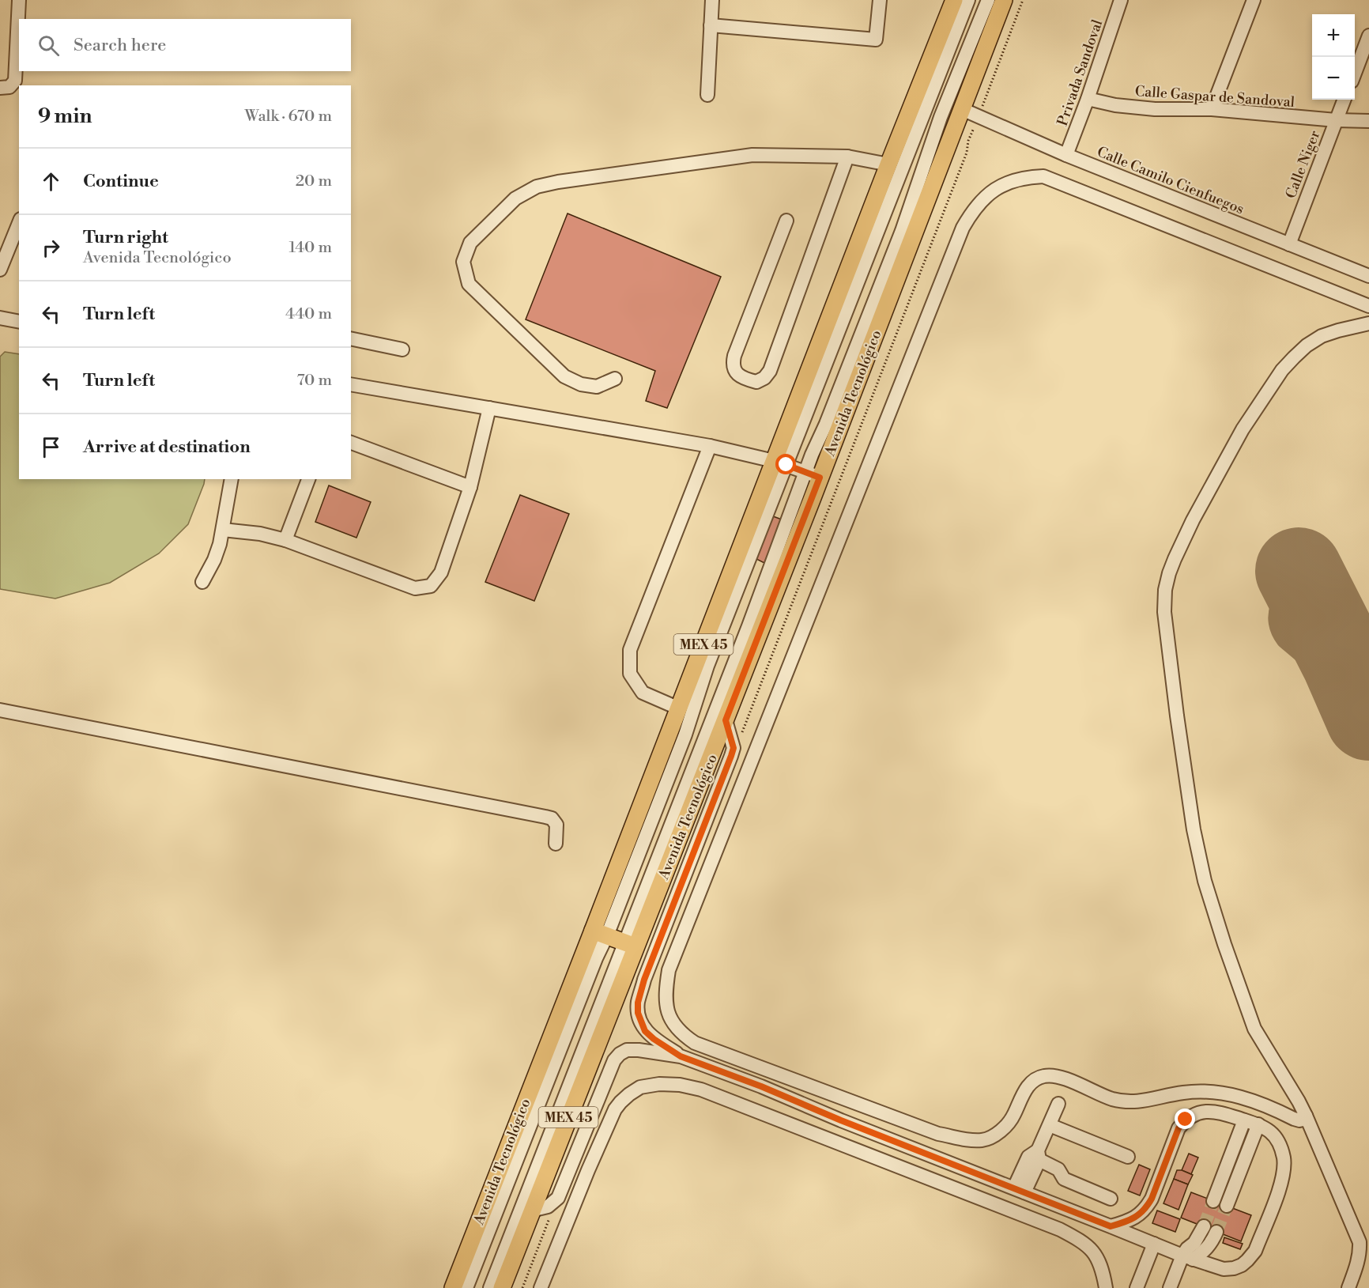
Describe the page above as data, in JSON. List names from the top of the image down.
{
  "streets": {
    "main road": ["Avenida Tecnológico", "MEX 45"],
    "street": [
      "Privada Sandoval",
      "Calle Gaspar de Sandoval",
      "Calle Niger",
      "Calle Camilo Cienfuegos"
    ]
  },
  "crossings": [
    ["Privada Sandoval", "Calle Gaspar de Sandoval"],
    ["Privada Sandoval", "Calle Camilo Cienfuegos"],
    ["Calle Gaspar de Sandoval", "Calle Niger"],
    ["Calle Niger", "Calle Camilo Cienfuegos"],
    ["Calle Camilo Cienfuegos", "Avenida Tecnológico"]
  ],
  "page": {
    "map_buttons": ["+", "−"],
    "search": "Search here",
    "heading": ["9 min", "Walk · 670 m"],
    "list": [
      ["Continue", "20 m"],
      ["Turn right", "Avenida Tecnológico", "140 m"],
      ["Turn left", "440 m"],
      ["Turn left", "70 m"],
      "Arrive at destination"
    ]
  }
}
